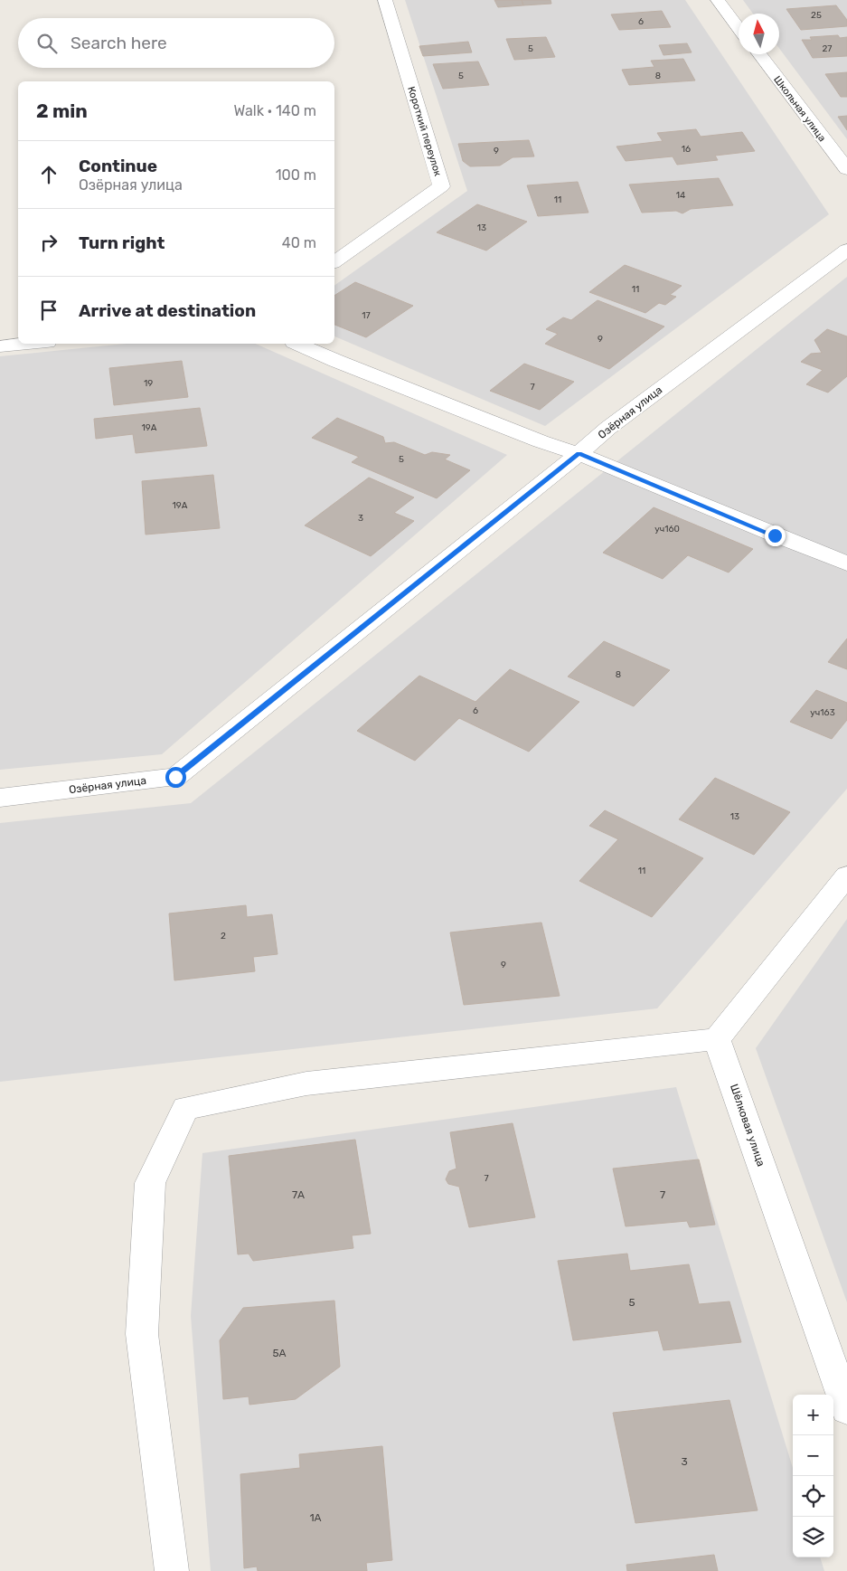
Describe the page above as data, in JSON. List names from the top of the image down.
{
  "streets": {
    "street": [
      "Школьная улица",
      "Короткий переулок",
      "Озёрная улица",
      "Шёлковая улица"
    ]
  },
  "house_numbers": [
    "25",
    "6",
    "5",
    "27",
    "5",
    "8",
    "16",
    "9",
    "14",
    "11",
    "13",
    "11",
    "17",
    "9",
    "19",
    "7",
    "19А",
    "5",
    "19А",
    "3",
    "уч160",
    "8",
    "6",
    "уч163",
    "13",
    "11",
    "2",
    "9",
    "7",
    "7А",
    "7",
    "5",
    "5А",
    "3",
    "1А"
  ],
  "north": "top",
  "page": {
    "search": "Search here",
    "heading": ["2 min", "Walk · 140 m"],
    "list": [
      ["Continue", "Озёрная улица", "100 m"],
      ["Turn right", "40 m"],
      "Arrive at destination"
    ],
    "map_buttons": ["+", "−"]
  }
}
